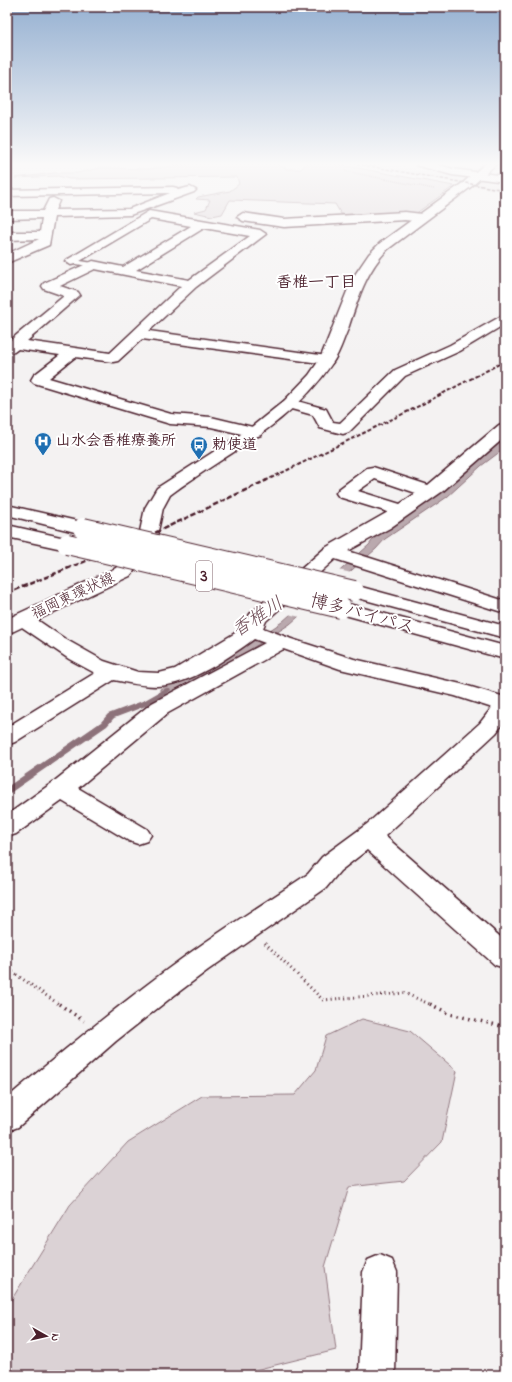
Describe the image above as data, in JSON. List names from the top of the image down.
{
  "streets": {
    "main road": ["3", "福岡東環状線", "博多バイパス"]
  },
  "districts": ["香椎一丁目"],
  "water": ["香椎川"],
  "places": {
    "hospital": ["山水会香椎療養所"],
    "bus stop": ["勅使道"]
  },
  "north": "right"
}
